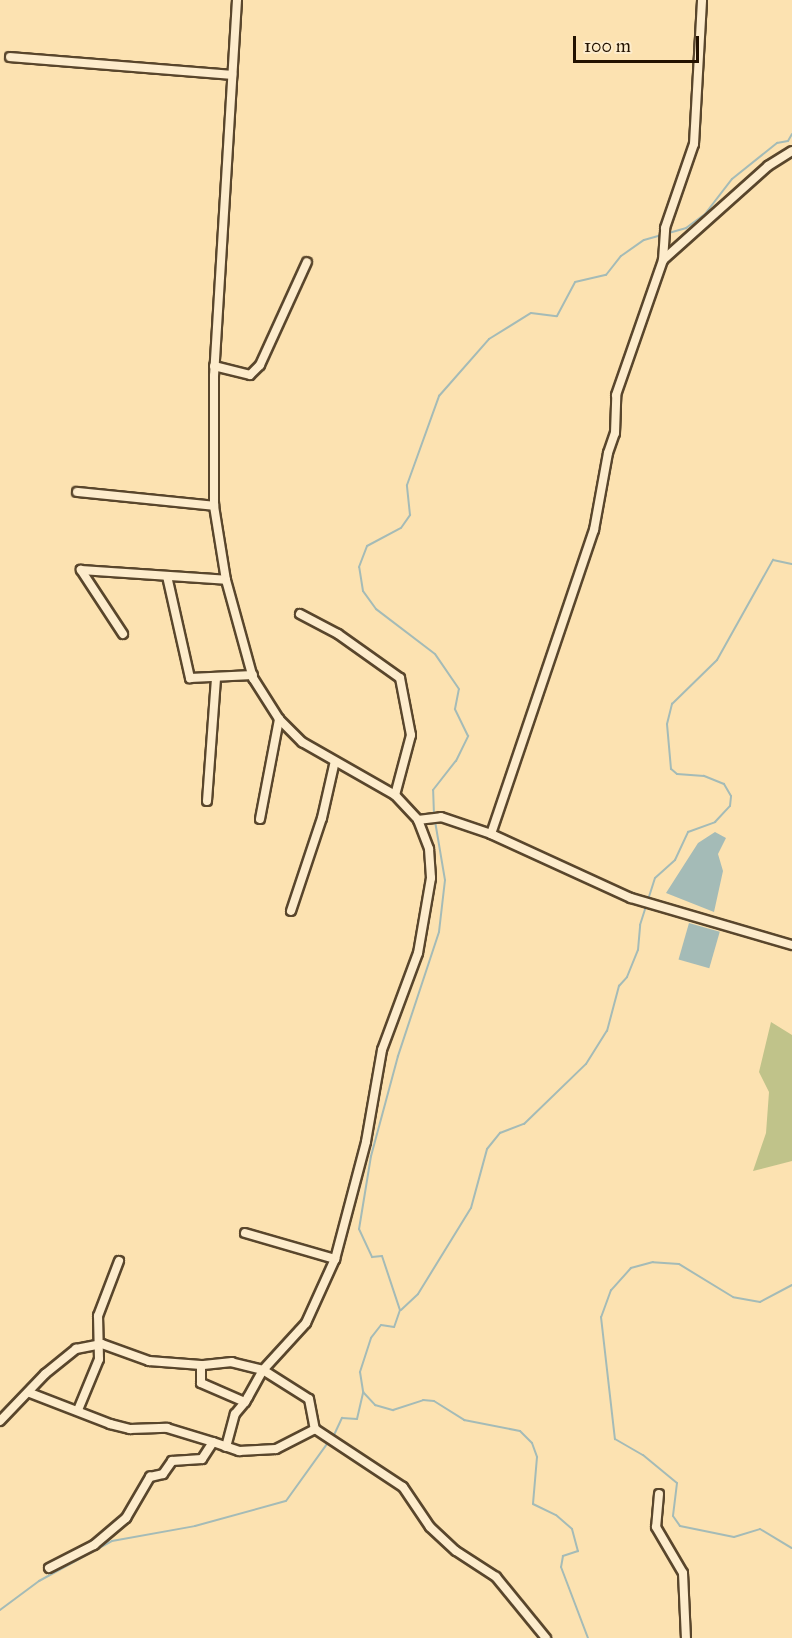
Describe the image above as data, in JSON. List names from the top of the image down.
{
  "scale_bar": "100 m"
}
